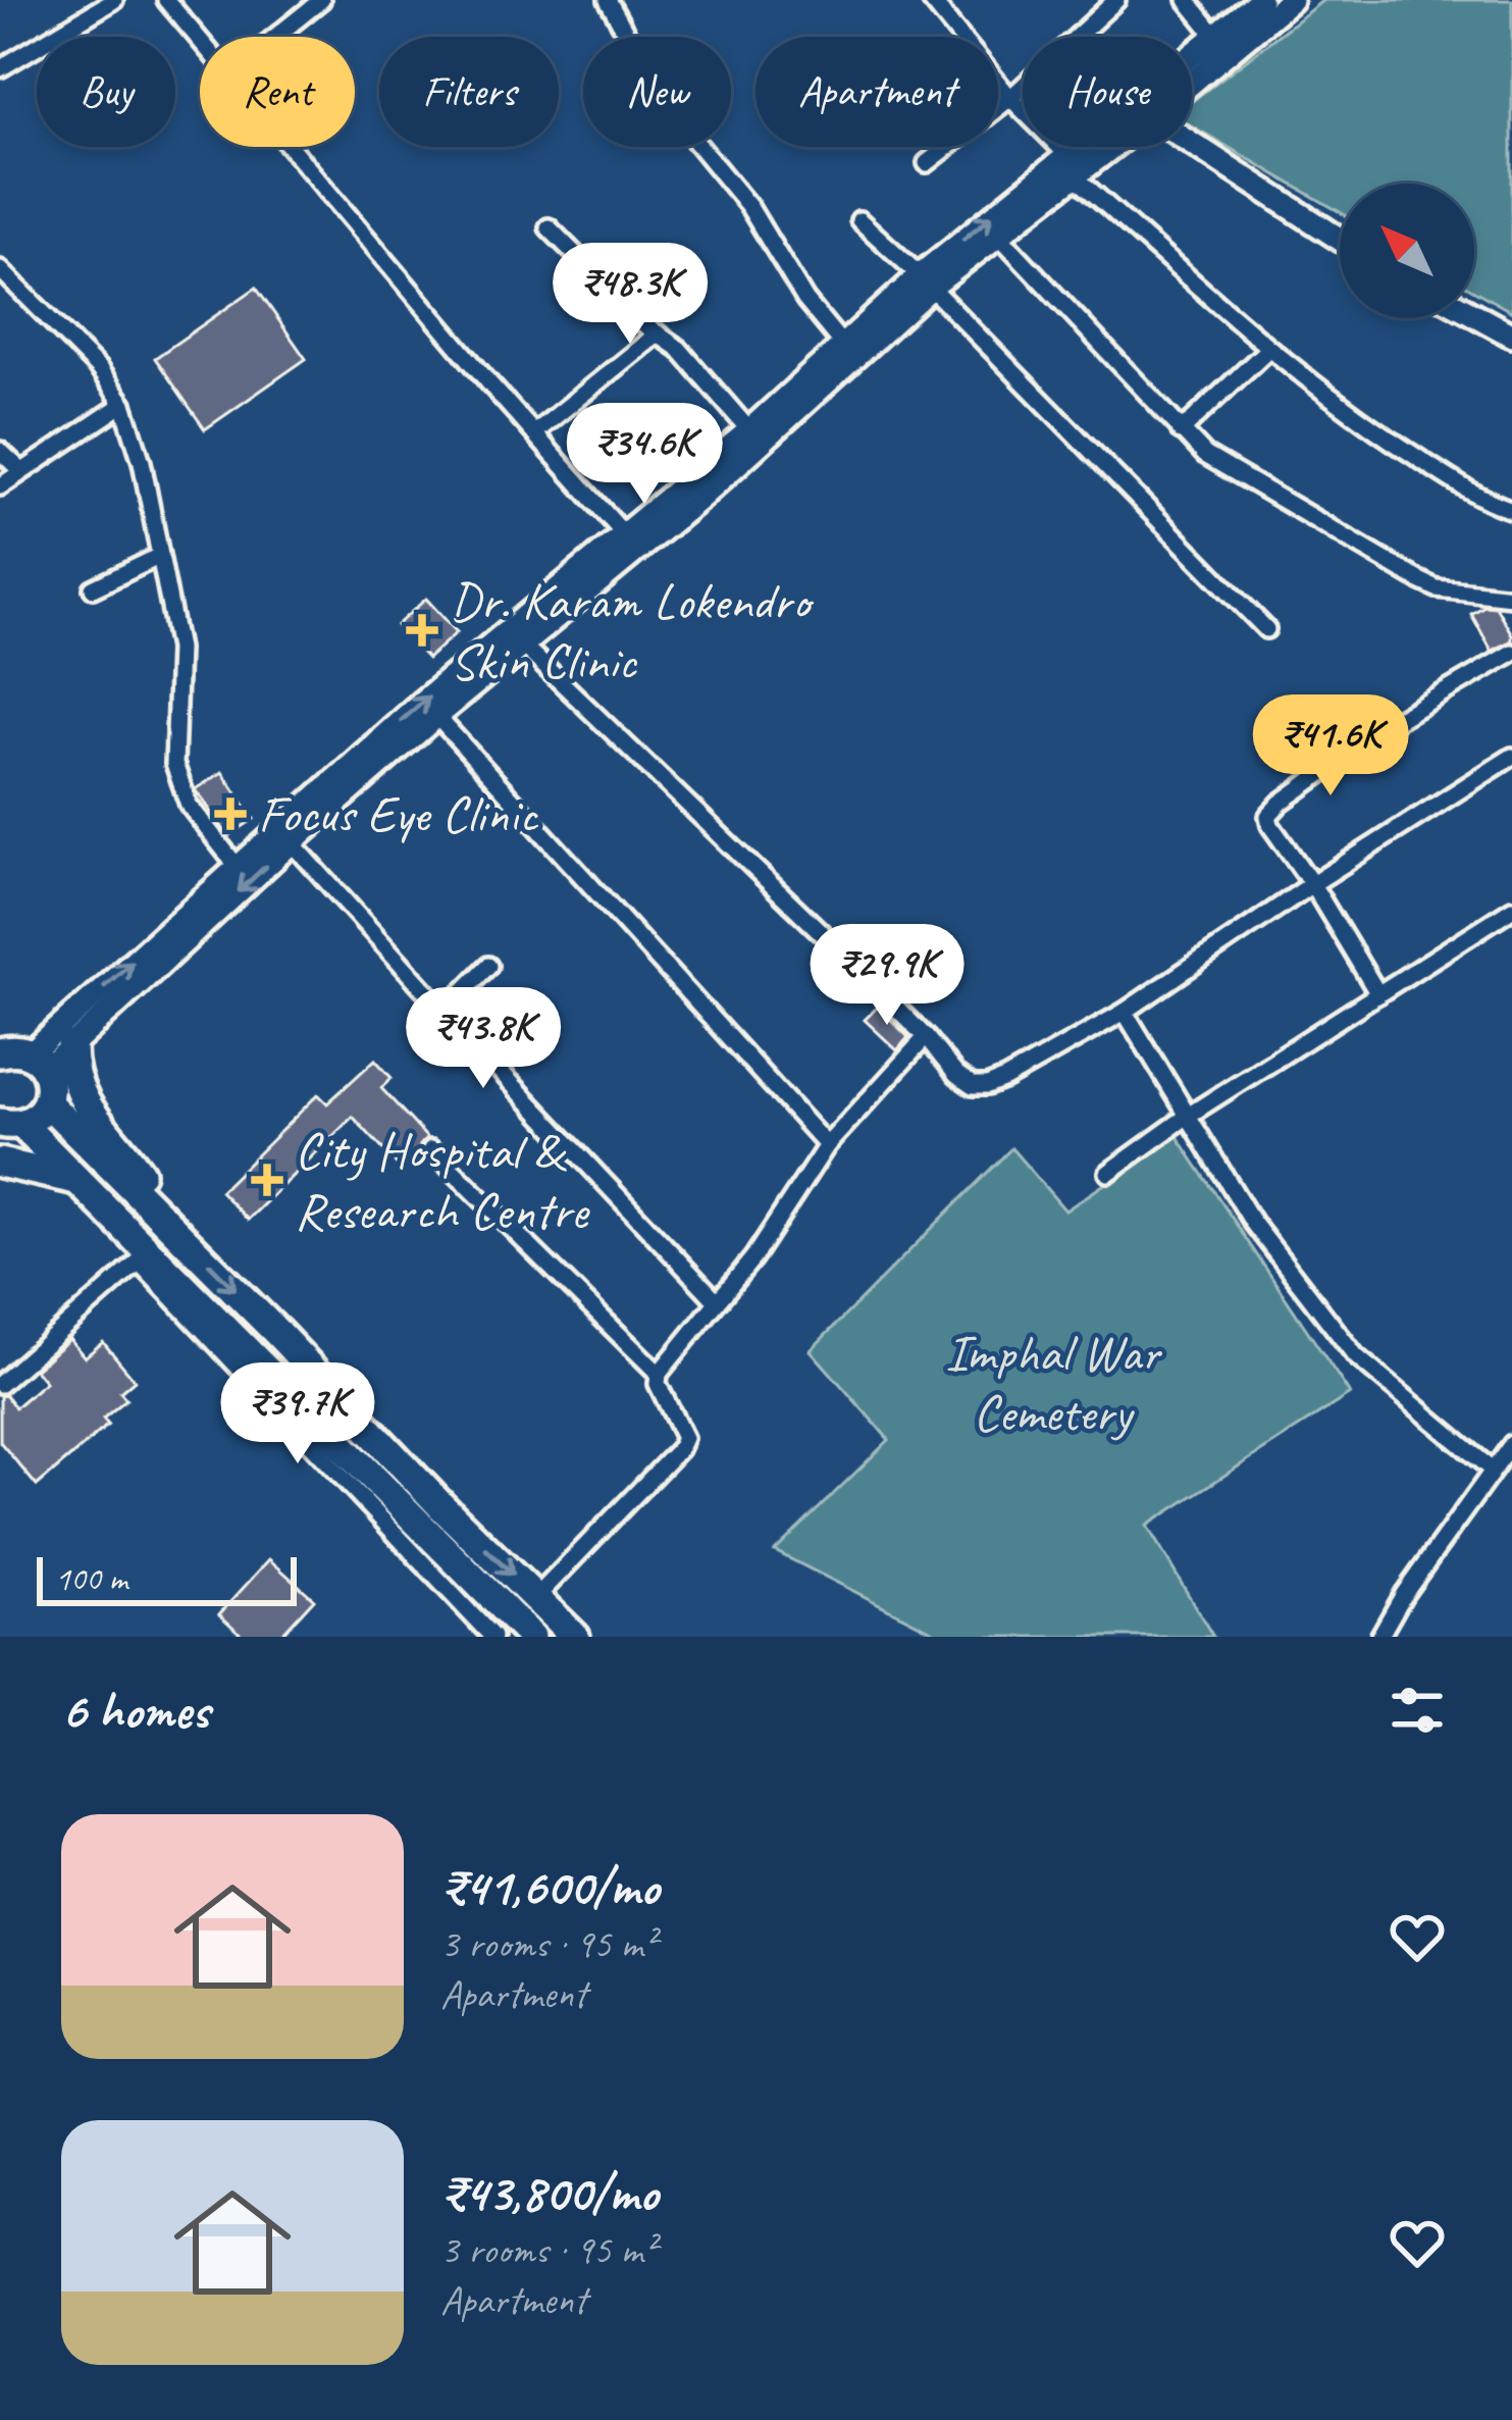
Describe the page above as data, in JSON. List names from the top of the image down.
{
  "parks": ["Imphal War Cemetery"],
  "places": {
    "health": ["Dr. Karam Lokendro Skin Clinic", "Focus Eye Clinic", "City Hospital & Research Centre"]
  },
  "scale_bar": "100 m",
  "north": "top left",
  "page": {
    "chip": [
      "Buy",
      "Rent",
      "Filters",
      "New",
      "Apartment",
      "House"
    ],
    "price": [
      "₹48.3K",
      "₹34.6K",
      "₹41.6K",
      "₹29.9K",
      "₹43.8K",
      "₹39.7K"
    ],
    "scale": "100 m",
    "heading": "6 homes",
    "list": [
      {
        "name": "₹41,600/mo",
        "note": "3 rooms · 95 m² · Apartment"
      },
      {
        "name": "₹43,800/mo",
        "note": "3 rooms · 95 m² · Apartment"
      }
    ]
  }
}
